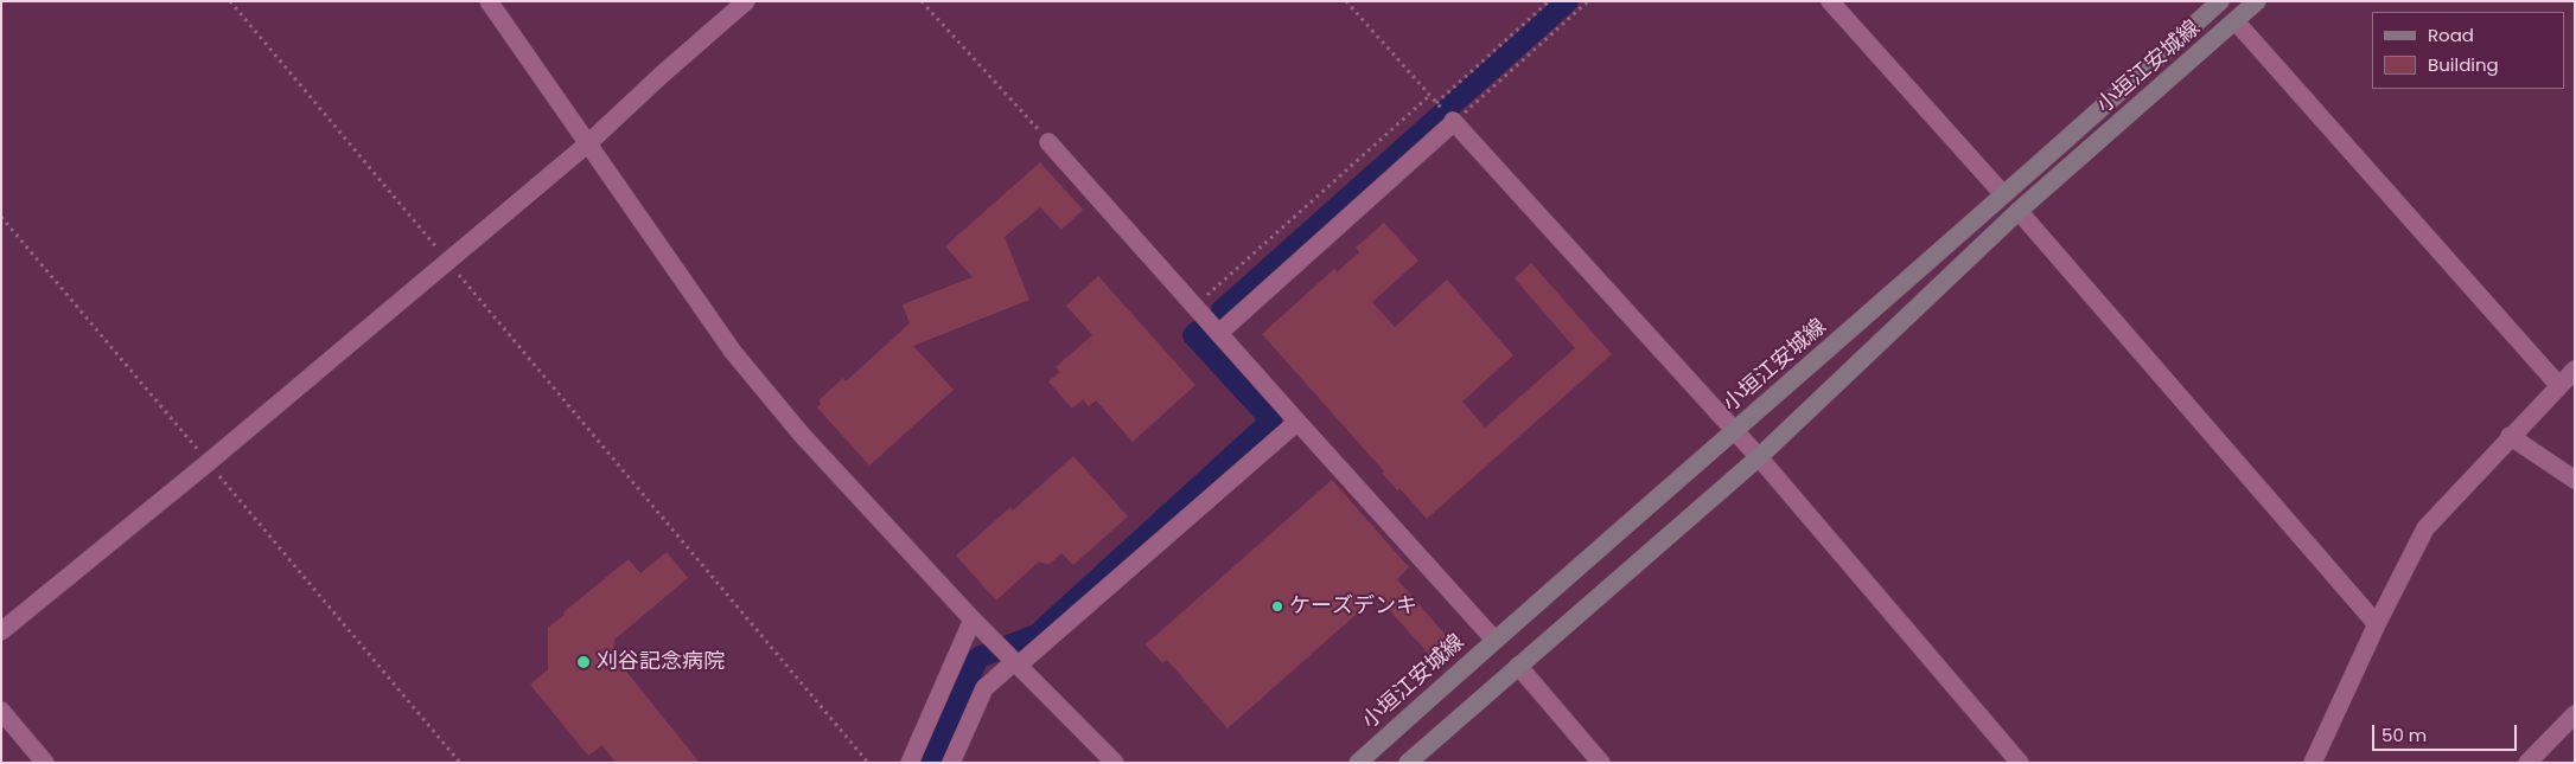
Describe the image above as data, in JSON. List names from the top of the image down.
{
  "streets": {
    "main road": ["小垣江安城線"]
  },
  "places": ["ケーズデンキ", "刈谷記念病院"],
  "legend": ["Road", "Building"],
  "scale_bar": "50 m"
}
